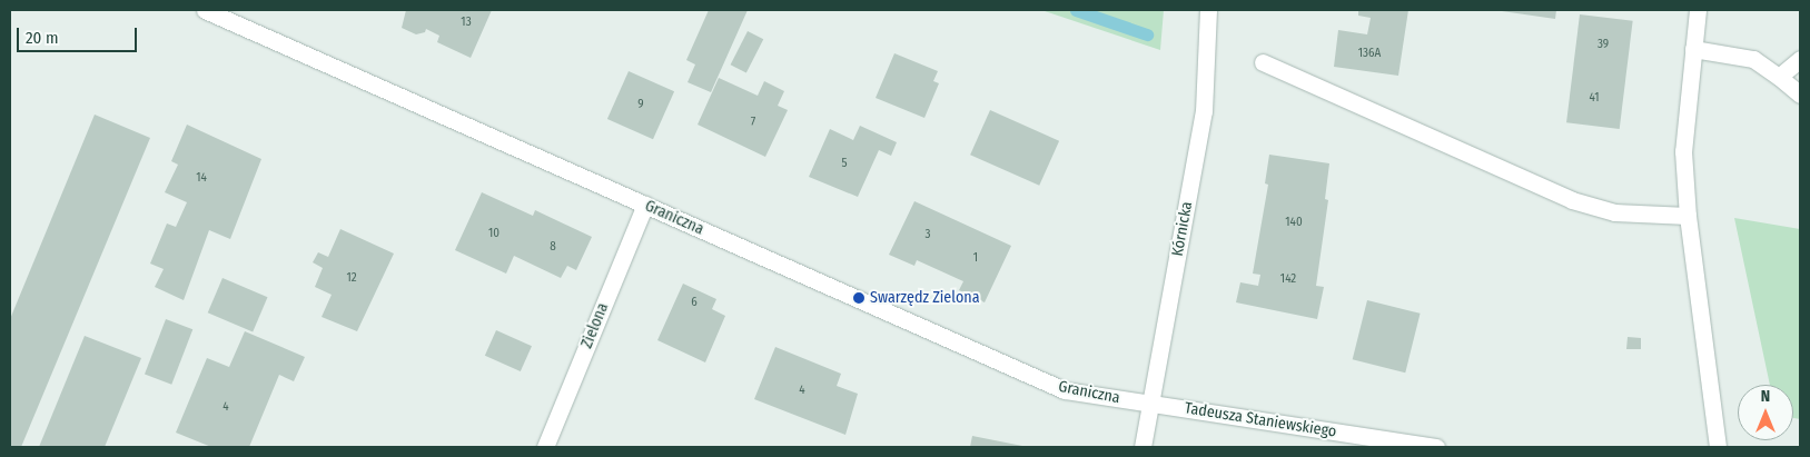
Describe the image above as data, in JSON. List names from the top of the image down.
{
  "streets": {
    "street": [
      "Graniczna",
      "Kórnicka",
      "Zielona",
      "Tadeusza Staniewskiego"
    ]
  },
  "crossings": [
    ["Graniczna", "Kórnicka"],
    ["Graniczna", "Zielona"],
    ["Graniczna", "Tadeusza Staniewskiego"],
    ["Kórnicka", "Tadeusza Staniewskiego"]
  ],
  "places": ["Swarzędz Zielona"],
  "house_numbers": [
    "13",
    "39",
    "136A",
    "41",
    "9",
    "7",
    "5",
    "14",
    "140",
    "10",
    "3",
    "8",
    "1",
    "12",
    "142",
    "6",
    "4",
    "4"
  ],
  "scale_bar": "20 m",
  "north": "top"
}
